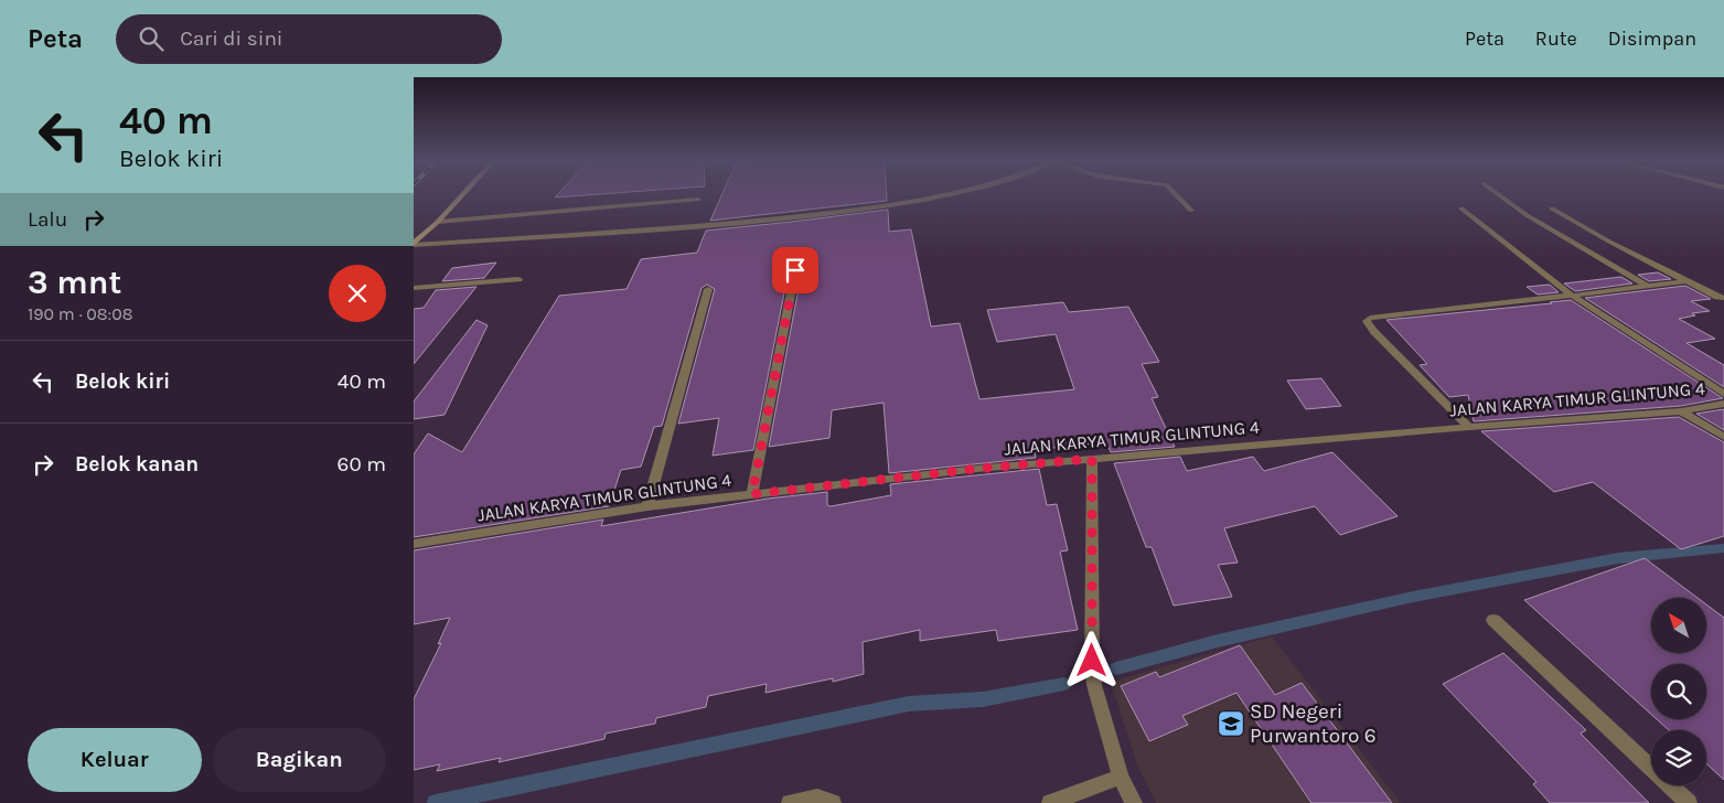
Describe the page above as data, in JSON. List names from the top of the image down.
{
  "streets": {
    "street": ["JALAN KARYA TIMUR GLINTUNG 4"]
  },
  "places": {
    "school or university": ["SD Negeri Purwantoro 6"]
  },
  "north": "top left",
  "page": {
    "header": "Peta",
    "search": "Cari di sini",
    "nav": ["Peta", "Rute", "Disimpan"],
    "turn": ["40 m", "Belok kiri"],
    "then": "Lalu",
    "heading": ["3 mnt", "190 m · 08:08"],
    "list": [
      {
        "name": "Belok kiri",
        "value": "40 m"
      },
      {
        "name": "Belok kanan",
        "value": "60 m"
      }
    ],
    "buttons": ["Keluar", "Bagikan"]
  }
}
